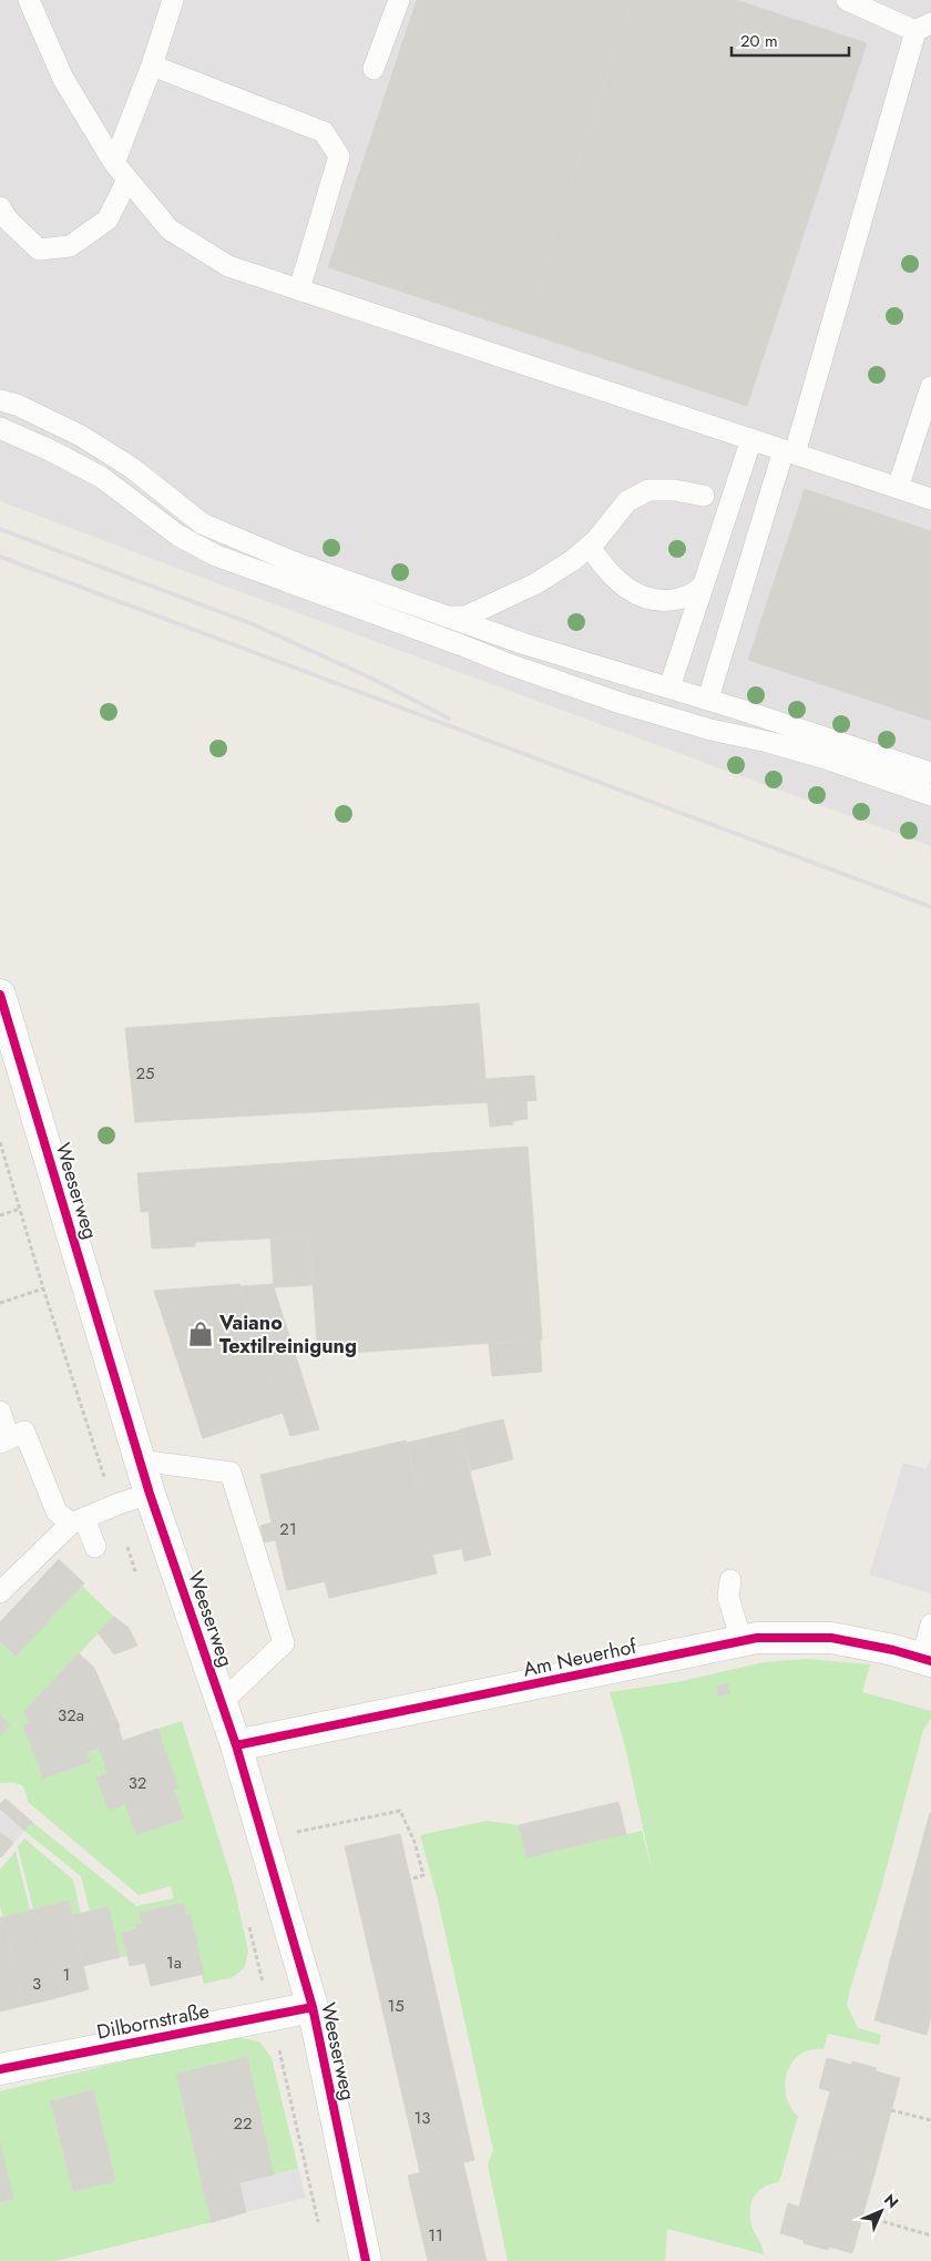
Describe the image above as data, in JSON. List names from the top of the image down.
{
  "streets": {
    "street": ["Weeserweg", "Am Neuerhof", "Dilbornstraße"]
  },
  "crossings": [
    ["Weeserweg", "Am Neuerhof"],
    ["Weeserweg", "Dilbornstraße"]
  ],
  "places": {
    "shop": ["Vaiano Textilreinigung"]
  },
  "house_numbers": [
    "25",
    "21",
    "32a",
    "32",
    "1a",
    "1",
    "3",
    "15",
    "13",
    "22",
    "11"
  ],
  "scale_bar": "20 m",
  "north": "top right"
}
